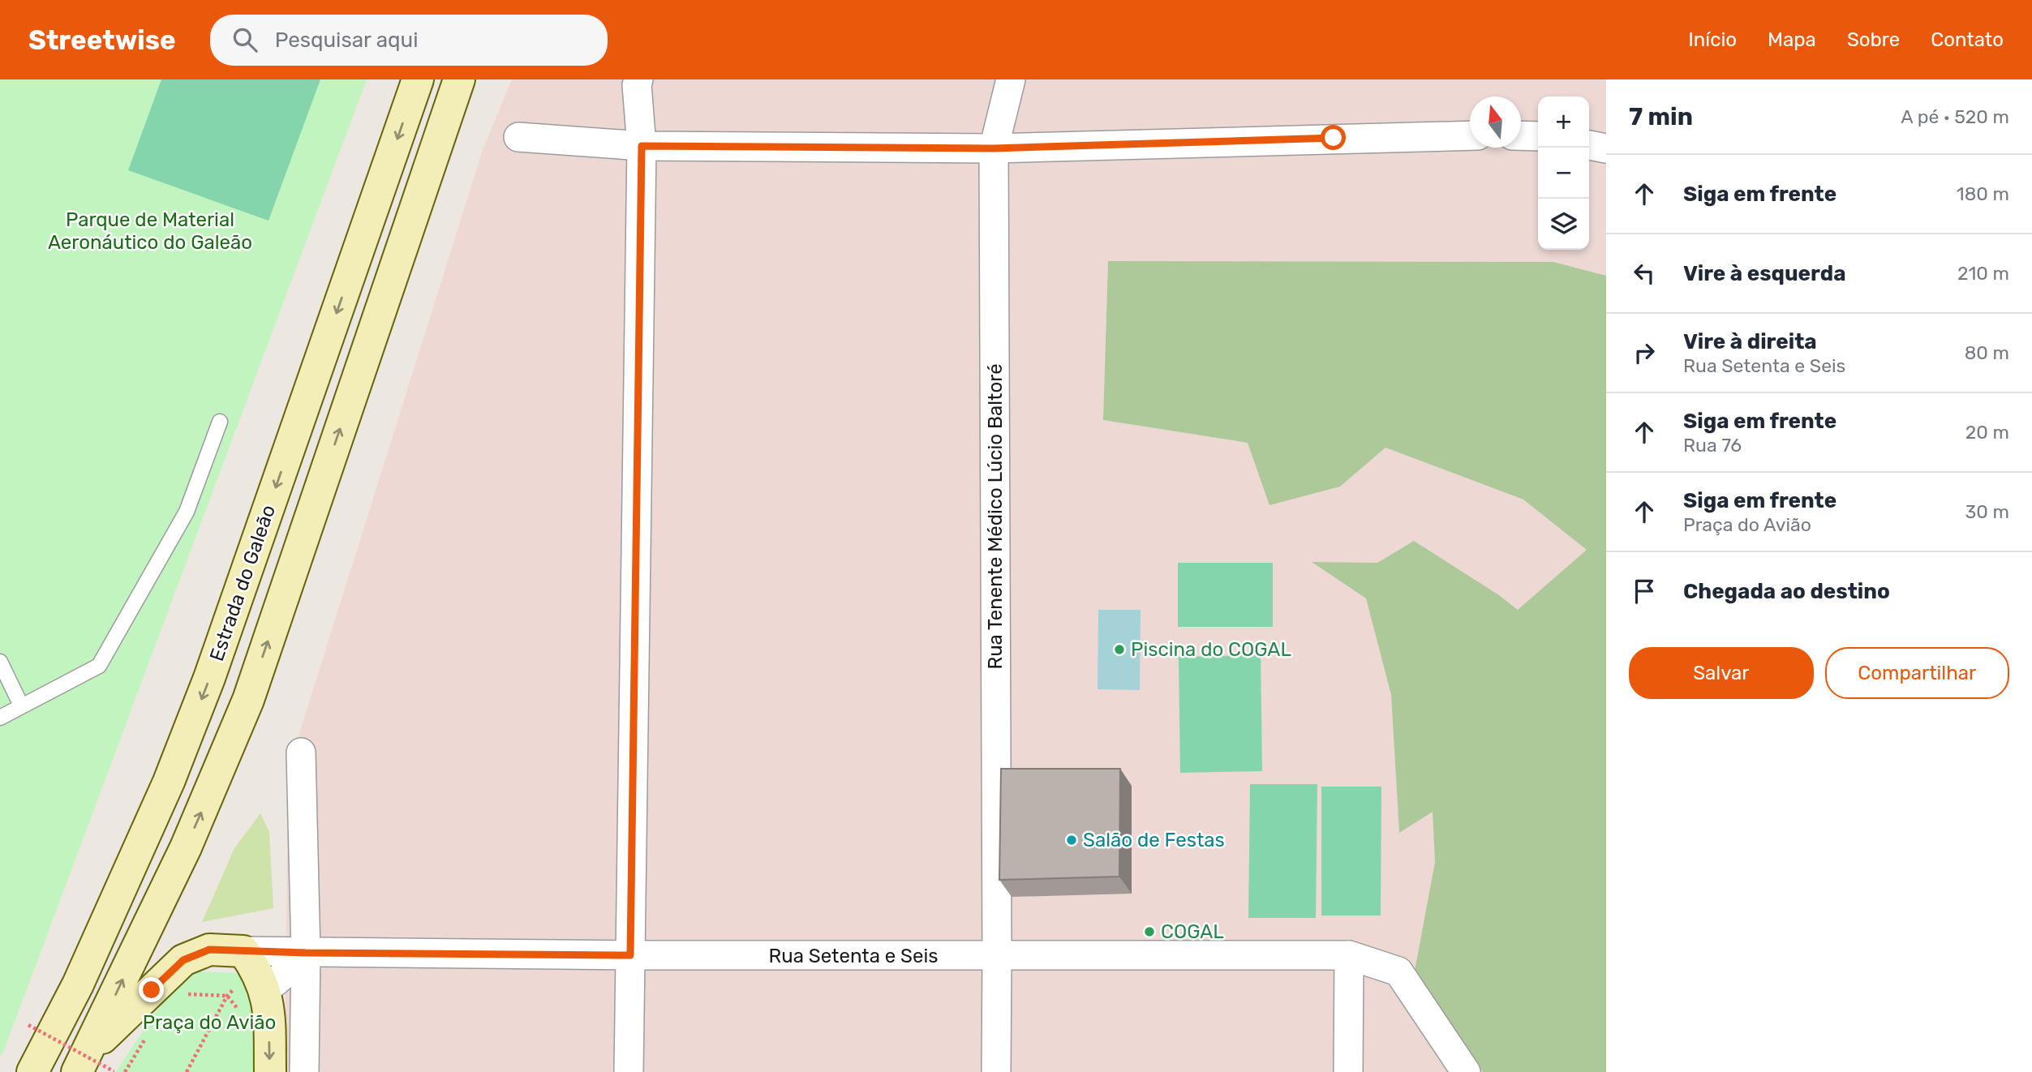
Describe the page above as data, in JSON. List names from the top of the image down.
{
  "streets": {
    "main road": ["Estrada do Galeão"],
    "street": ["Rua Tenente Médico Lúcio Baltoré", "Rua Setenta e Seis"]
  },
  "crossings": [
    ["Rua Tenente Médico Lúcio Baltoré", "Rua Setenta e Seis"]
  ],
  "parks": ["Parque de Material Aeronáutico do Galeão", "Praça do Avião"],
  "places": ["Piscina do COGAL", "Salão de Festas", "COGAL"],
  "north": "top",
  "page": {
    "header": "Streetwise",
    "search": "Pesquisar aqui",
    "nav": [
      "Início",
      "Mapa",
      "Sobre",
      "Contato"
    ],
    "heading": ["7 min", "A pé · 520 m"],
    "map_buttons": ["+", "−"],
    "list": [
      ["Siga em frente", "180 m"],
      ["Vire à esquerda", "210 m"],
      ["Vire à direita", "Rua Setenta e Seis", "80 m"],
      ["Siga em frente", "Rua 76", "20 m"],
      ["Siga em frente", "Praça do Avião", "30 m"],
      "Chegada ao destino"
    ],
    "buttons": ["Salvar", "Compartilhar"]
  }
}
